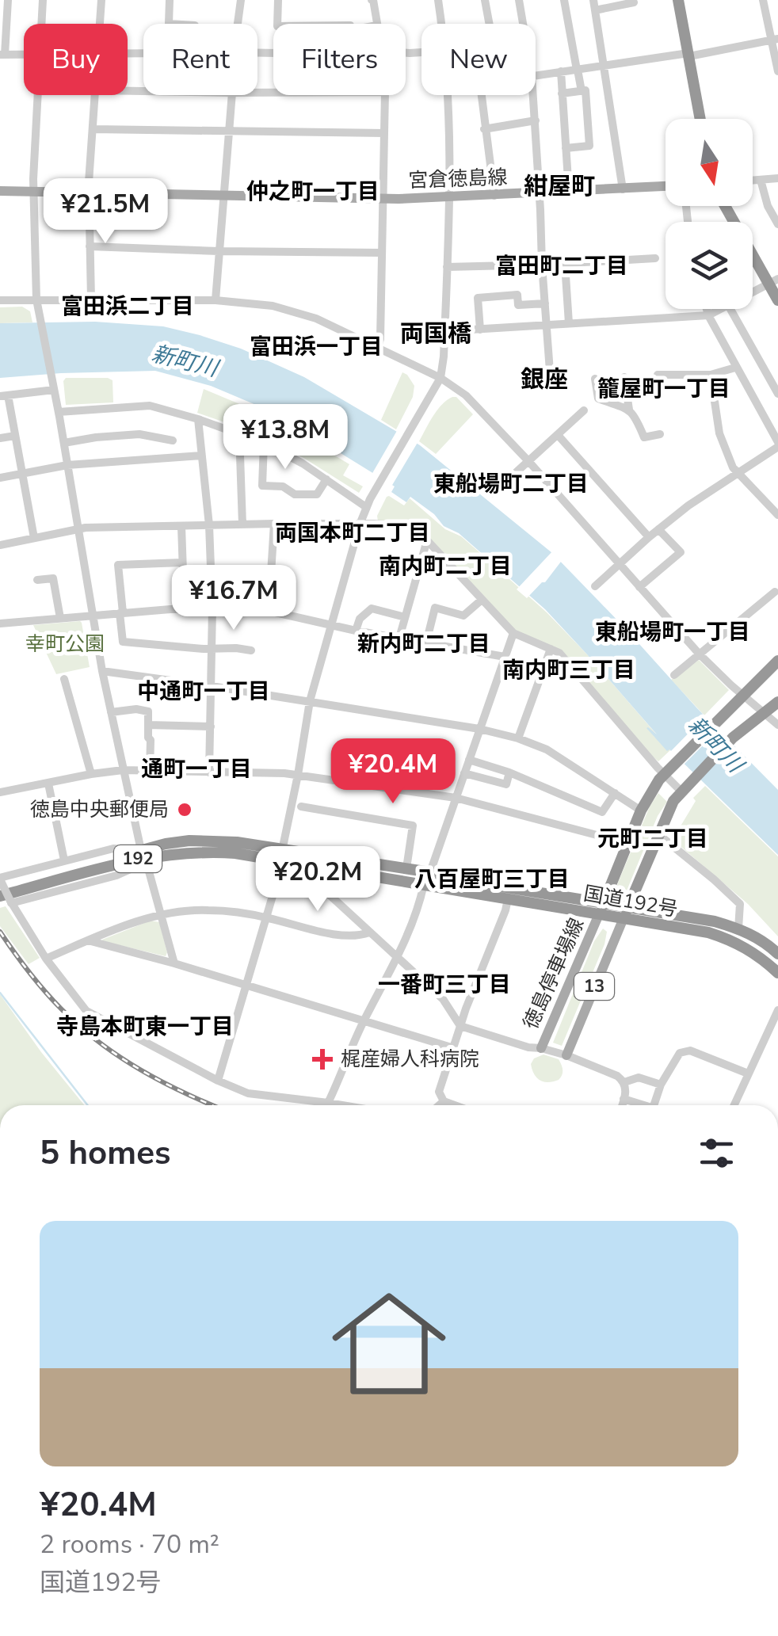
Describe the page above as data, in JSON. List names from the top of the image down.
{
  "streets": {
    "highway": ["192", "国道192号"],
    "main road": ["宮倉徳島線", "徳島停車場線", "13"]
  },
  "crossings": [
    ["国道192号", "徳島停車場線"]
  ],
  "districts": [
    "紺屋町",
    "仲之町一丁目",
    "富田町二丁目",
    "富田浜二丁目",
    "両国橋",
    "富田浜一丁目",
    "銀座",
    "籠屋町一丁目",
    "東船場町二丁目",
    "両国本町二丁目",
    "南内町二丁目",
    "東船場町一丁目",
    "新内町二丁目",
    "南内町三丁目",
    "中通町一丁目",
    "通町一丁目",
    "元町二丁目",
    "八百屋町三丁目",
    "一番町三丁目",
    "寺島本町東一丁目"
  ],
  "water": ["新町川"],
  "parks": ["幸町公園"],
  "places": {
    "other": ["徳島中央郵便局"],
    "health": ["梶産婦人科病院"]
  },
  "north": "bottom",
  "page": {
    "chip": [
      "Buy",
      "Rent",
      "Filters",
      "New"
    ],
    "price": [
      "¥21.5M",
      "¥13.8M",
      "¥16.7M",
      "¥20.4M",
      "¥20.2M"
    ],
    "heading": "5 homes",
    "list": [
      {
        "name": "¥20.4M",
        "note": "2 rooms · 70 m² · 国道192号"
      }
    ]
  }
}
